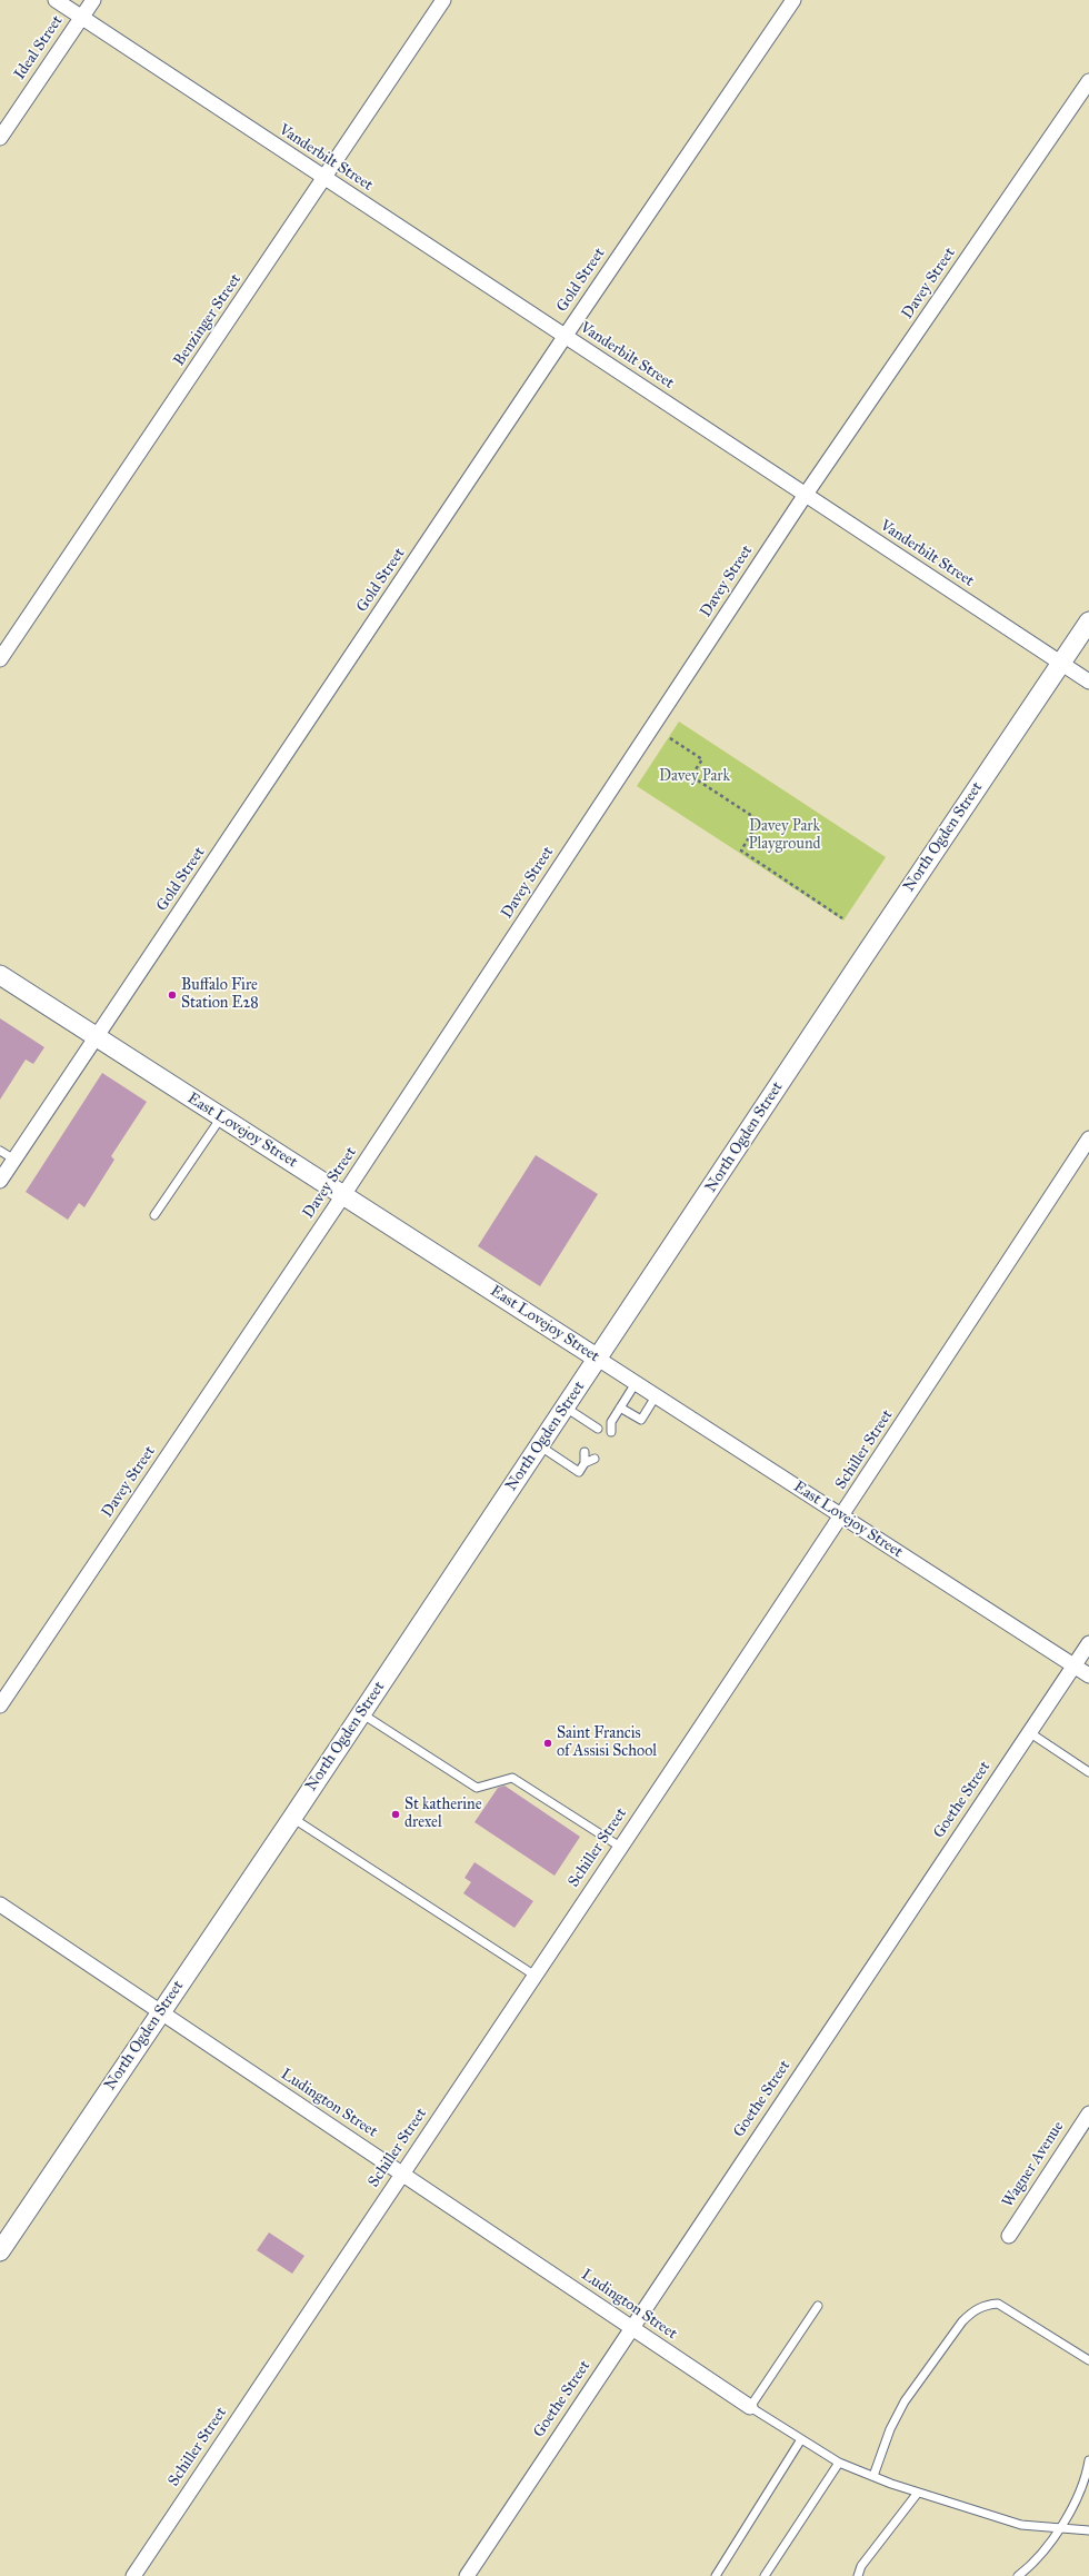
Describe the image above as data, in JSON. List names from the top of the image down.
{
  "streets": {
    "street": [
      "Ideal Street",
      "Vanderbilt Street",
      "Gold Street",
      "Davey Street",
      "Benzinger Street",
      "North Ogden Street",
      "East Lovejoy Street",
      "Schiller Street",
      "Goethe Street",
      "Ludington Street",
      "Wagner Avenue"
    ]
  },
  "crossings": [
    ["Ideal Street", "Vanderbilt Street"],
    ["Vanderbilt Street", "Gold Street"],
    ["Vanderbilt Street", "Davey Street"],
    ["Vanderbilt Street", "Benzinger Street"],
    ["Vanderbilt Street", "North Ogden Street"],
    ["Gold Street", "East Lovejoy Street"],
    ["Davey Street", "East Lovejoy Street"],
    ["North Ogden Street", "East Lovejoy Street"],
    ["North Ogden Street", "Ludington Street"],
    ["East Lovejoy Street", "Schiller Street"],
    ["East Lovejoy Street", "Goethe Street"],
    ["Schiller Street", "Ludington Street"],
    ["Goethe Street", "Ludington Street"]
  ],
  "parks": ["Davey Park", "Davey Park Playground"],
  "places": ["Buffalo Fire Station E28", "Saint Francis of Assisi School", "St katherine drexel"]
}
